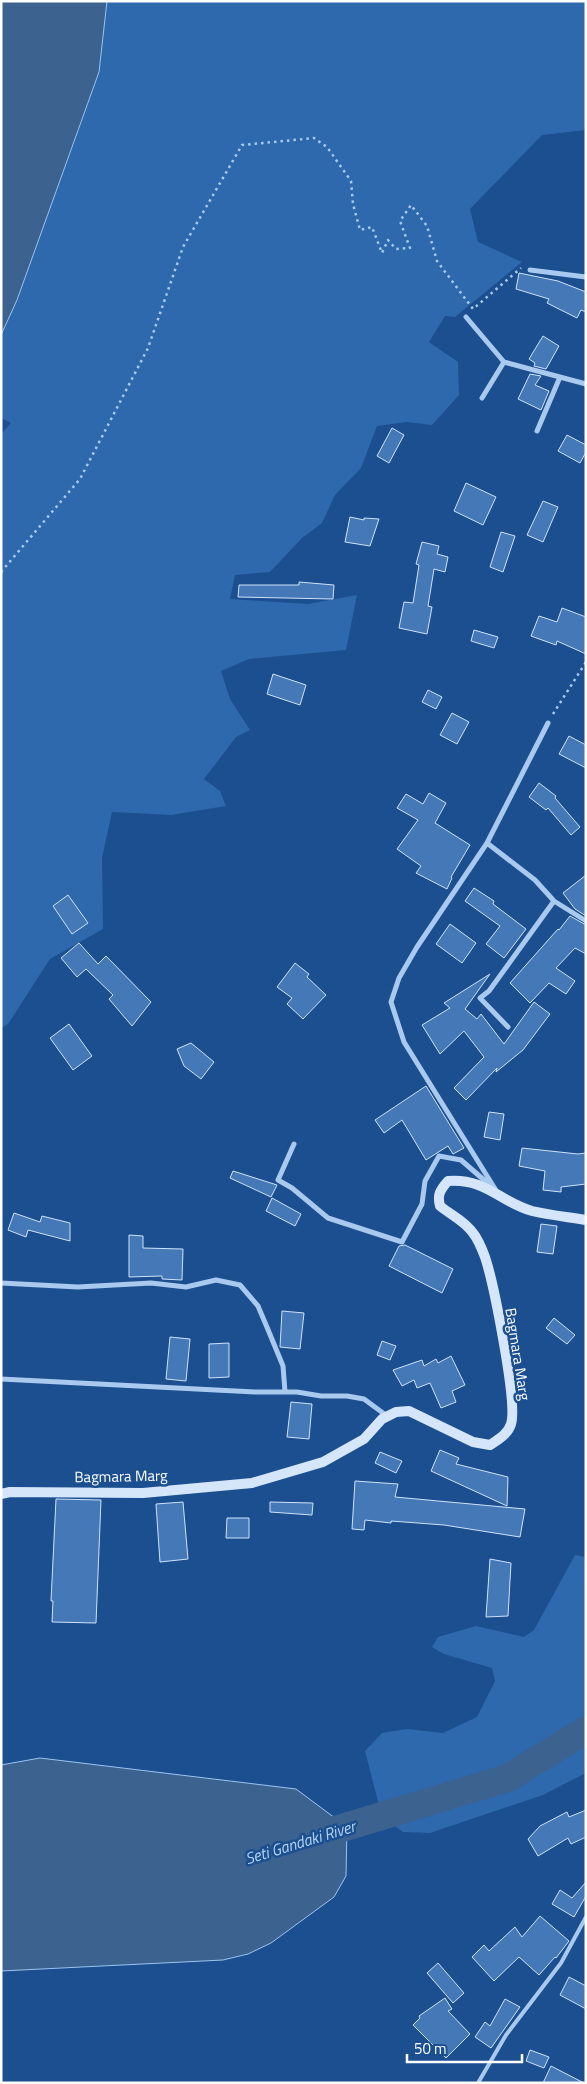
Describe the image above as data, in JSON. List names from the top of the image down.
{
  "streets": {
    "main road": ["Bagmara Marg"]
  },
  "water": ["Seti Gandaki River"],
  "scale_bar": "50 m"
}
